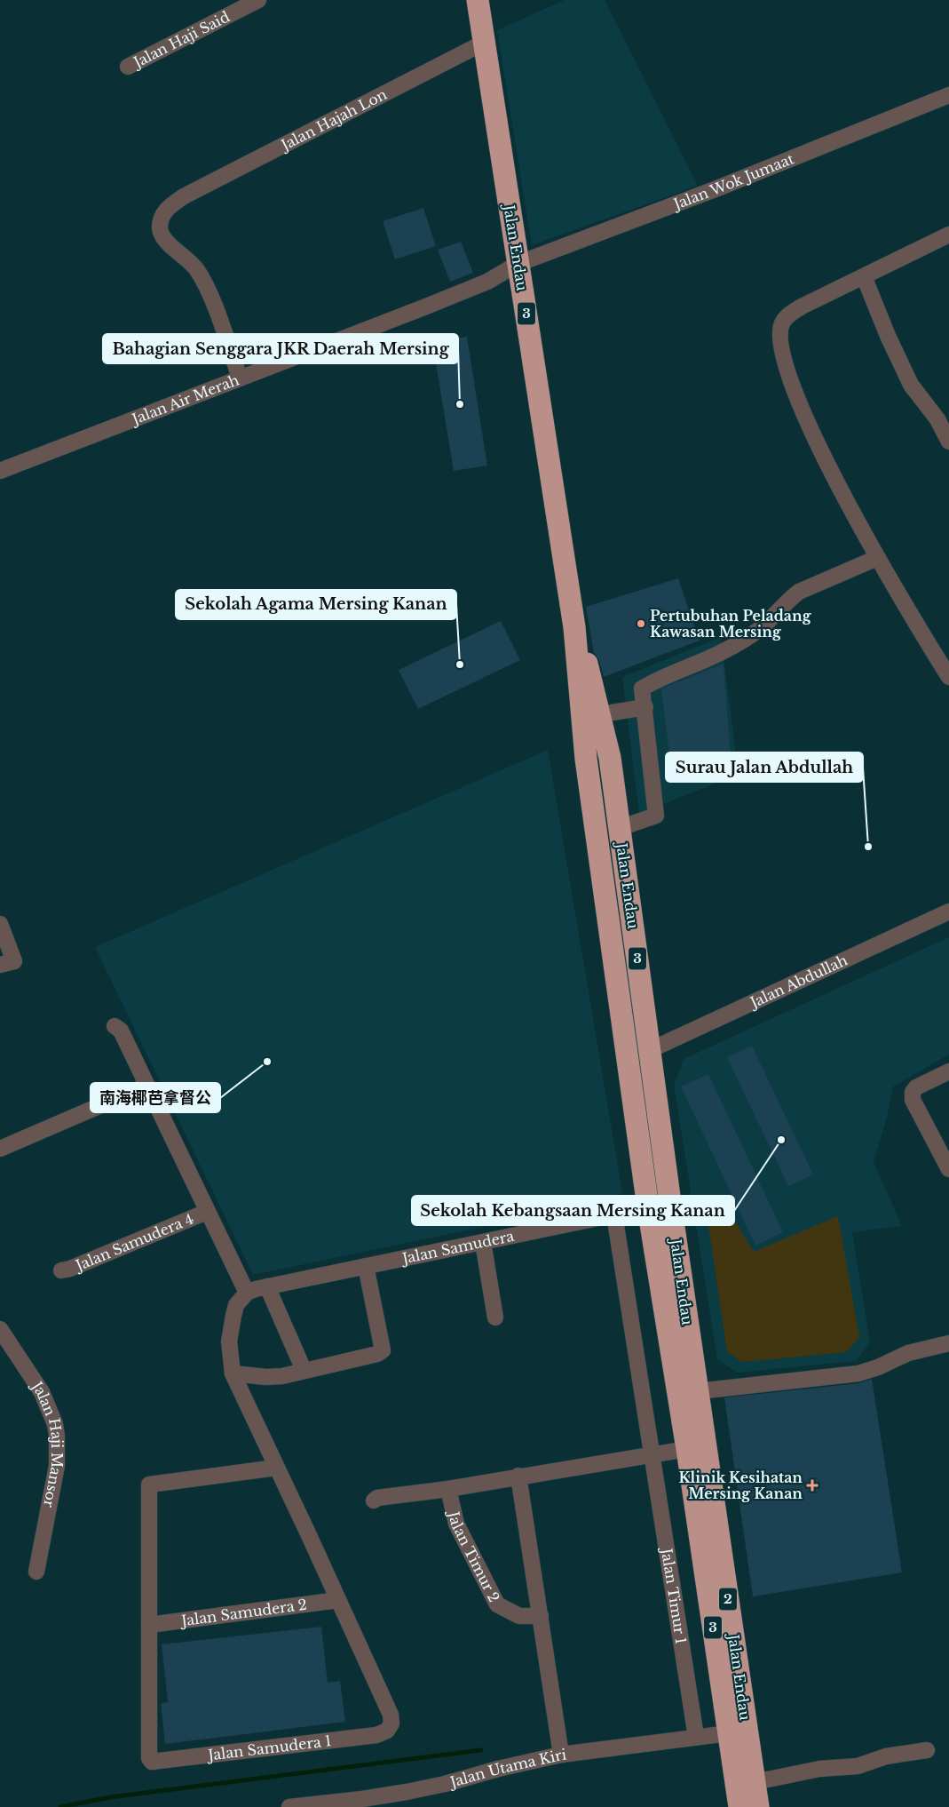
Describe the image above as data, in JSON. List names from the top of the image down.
{
  "streets": {
    "highway": ["Jalan Endau", "3", "2"],
    "street": [
      "Jalan Haji Said",
      "Jalan Hajah Lon",
      "Jalan Wok Jumaat",
      "Jalan Air Merah",
      "Jalan Abdullah",
      "Jalan Samudera 4",
      "Jalan Samudera",
      "Jalan Haji Mansor",
      "Jalan Timur 2",
      "Jalan Timur 1",
      "Jalan Samudera 2",
      "Jalan Samudera 1",
      "Jalan Utama Kiri"
    ]
  },
  "crossings": [
    ["Jalan Hajah Lon", "Jalan Endau"],
    ["Jalan Hajah Lon", "Jalan Air Merah"],
    ["Jalan Wok Jumaat", "Jalan Endau"],
    ["Jalan Wok Jumaat", "Jalan Air Merah"],
    ["Jalan Endau", "Jalan Air Merah"],
    ["Jalan Endau", "Jalan Abdullah"],
    ["Jalan Endau", "Jalan Samudera"],
    ["Jalan Endau", "Jalan Utama Kiri"],
    ["Jalan Samudera", "Jalan Timur 1"],
    ["Jalan Timur 1", "Jalan Utama Kiri"],
    ["Jalan Samudera 2", "Jalan Samudera 1"]
  ],
  "places": {
    "other": [
      "Bahagian Senggara JKR Daerah Mersing",
      "Pertubuhan Peladang Kawasan Mersing",
      "Sekolah Agama Mersing Kanan",
      "Surau Jalan Abdullah",
      "南海椰芭拿督公",
      "Sekolah Kebangsaan Mersing Kanan"
    ],
    "health": ["Klinik Kesihatan Mersing Kanan"]
  }
}
